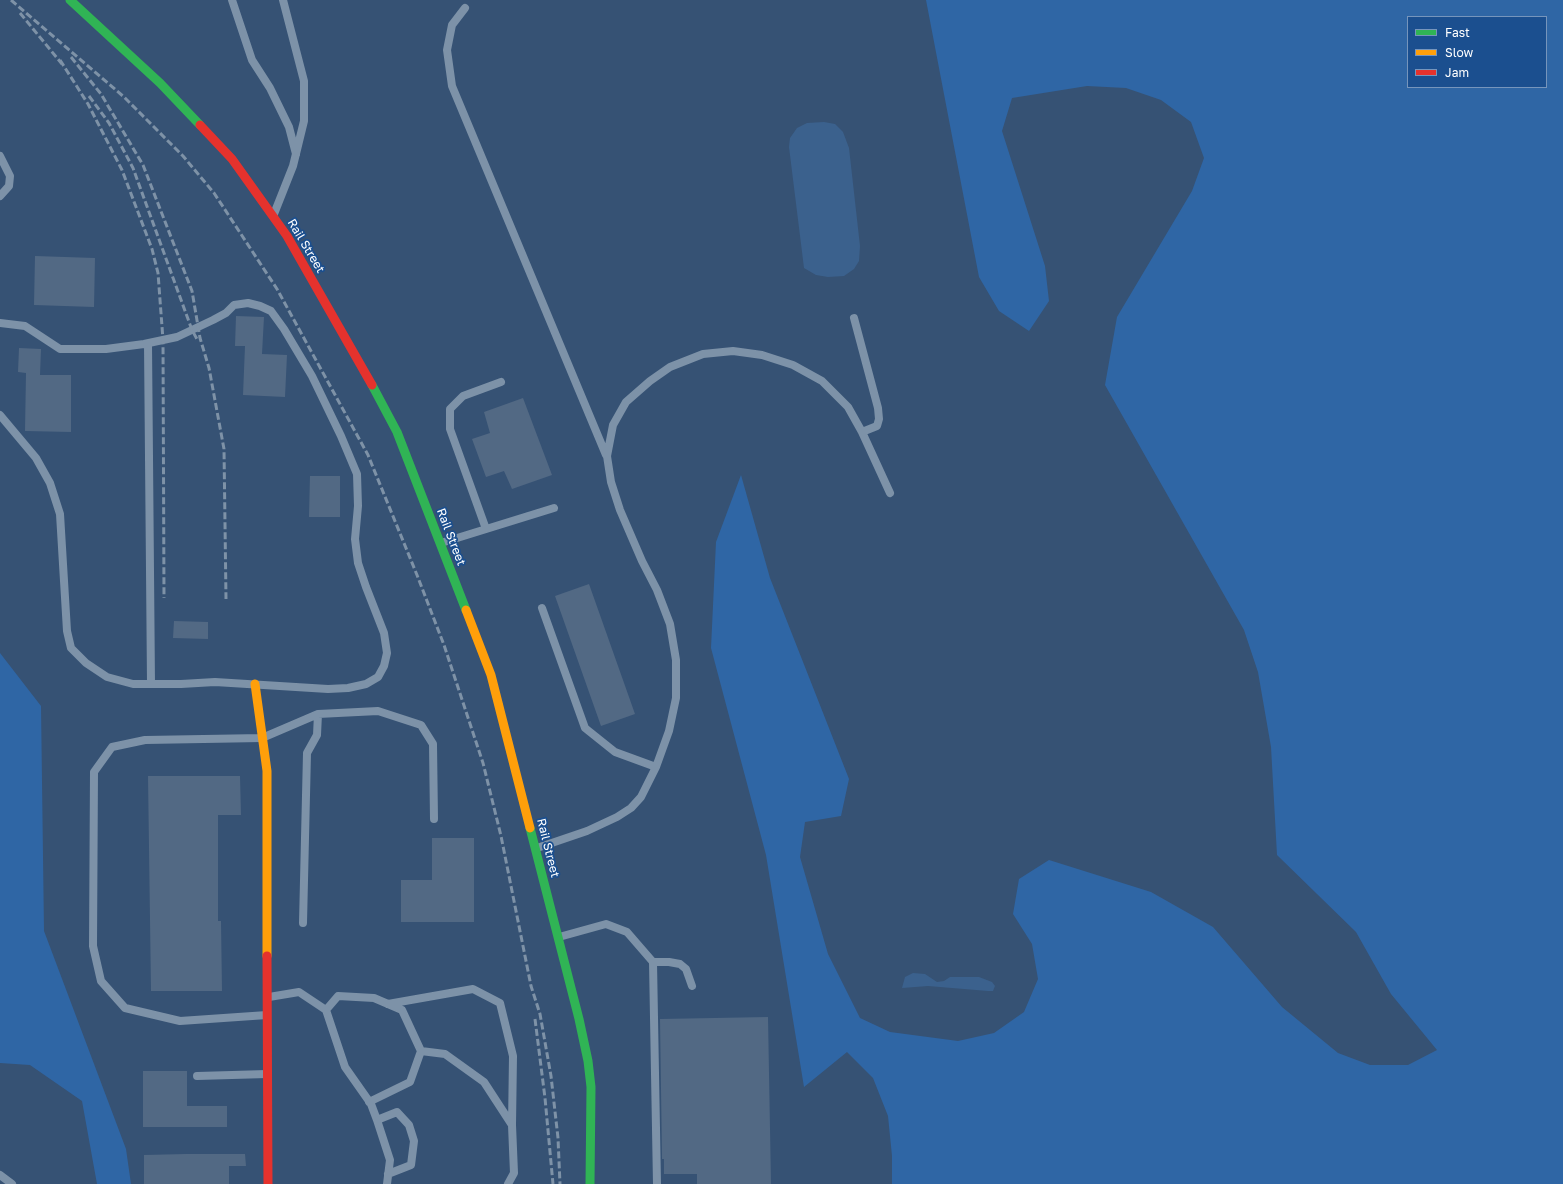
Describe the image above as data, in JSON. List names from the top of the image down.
{
  "streets": {
    "street": ["Rail Street"]
  },
  "legend": ["Fast", "Slow", "Jam"]
}
